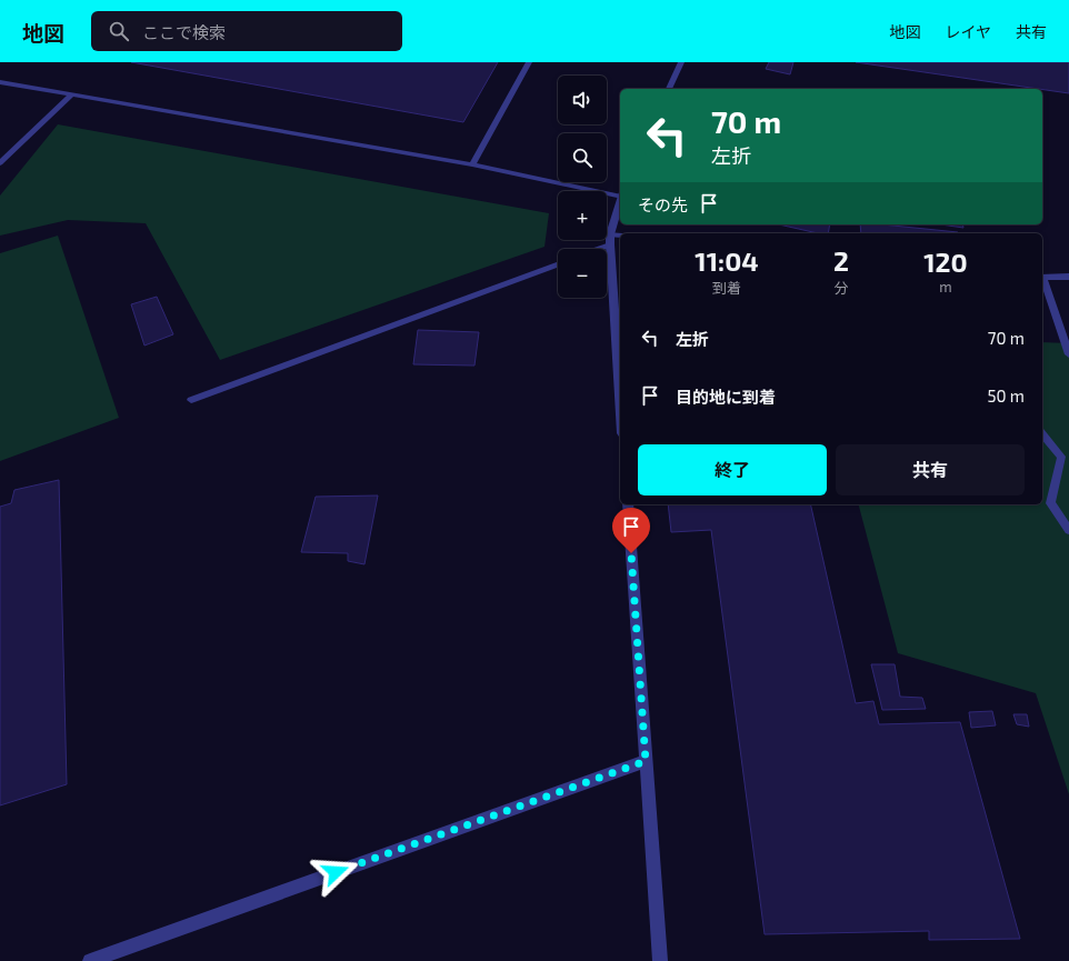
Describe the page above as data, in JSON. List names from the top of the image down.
{
  "page": {
    "header": "地図",
    "search": "ここで検索",
    "nav": ["地図", "レイヤ", "共有"],
    "map_buttons": ["+", "−"],
    "turn": ["70 m", "左折"],
    "then": "その先",
    "eta": [
      "11:04",
      "到着",
      "2",
      "分",
      "120",
      "m"
    ],
    "list": [
      {
        "name": "左折",
        "value": "70 m"
      },
      {
        "name": "目的地に到着",
        "value": "50 m"
      }
    ],
    "buttons": ["終了", "共有"]
  }
}
